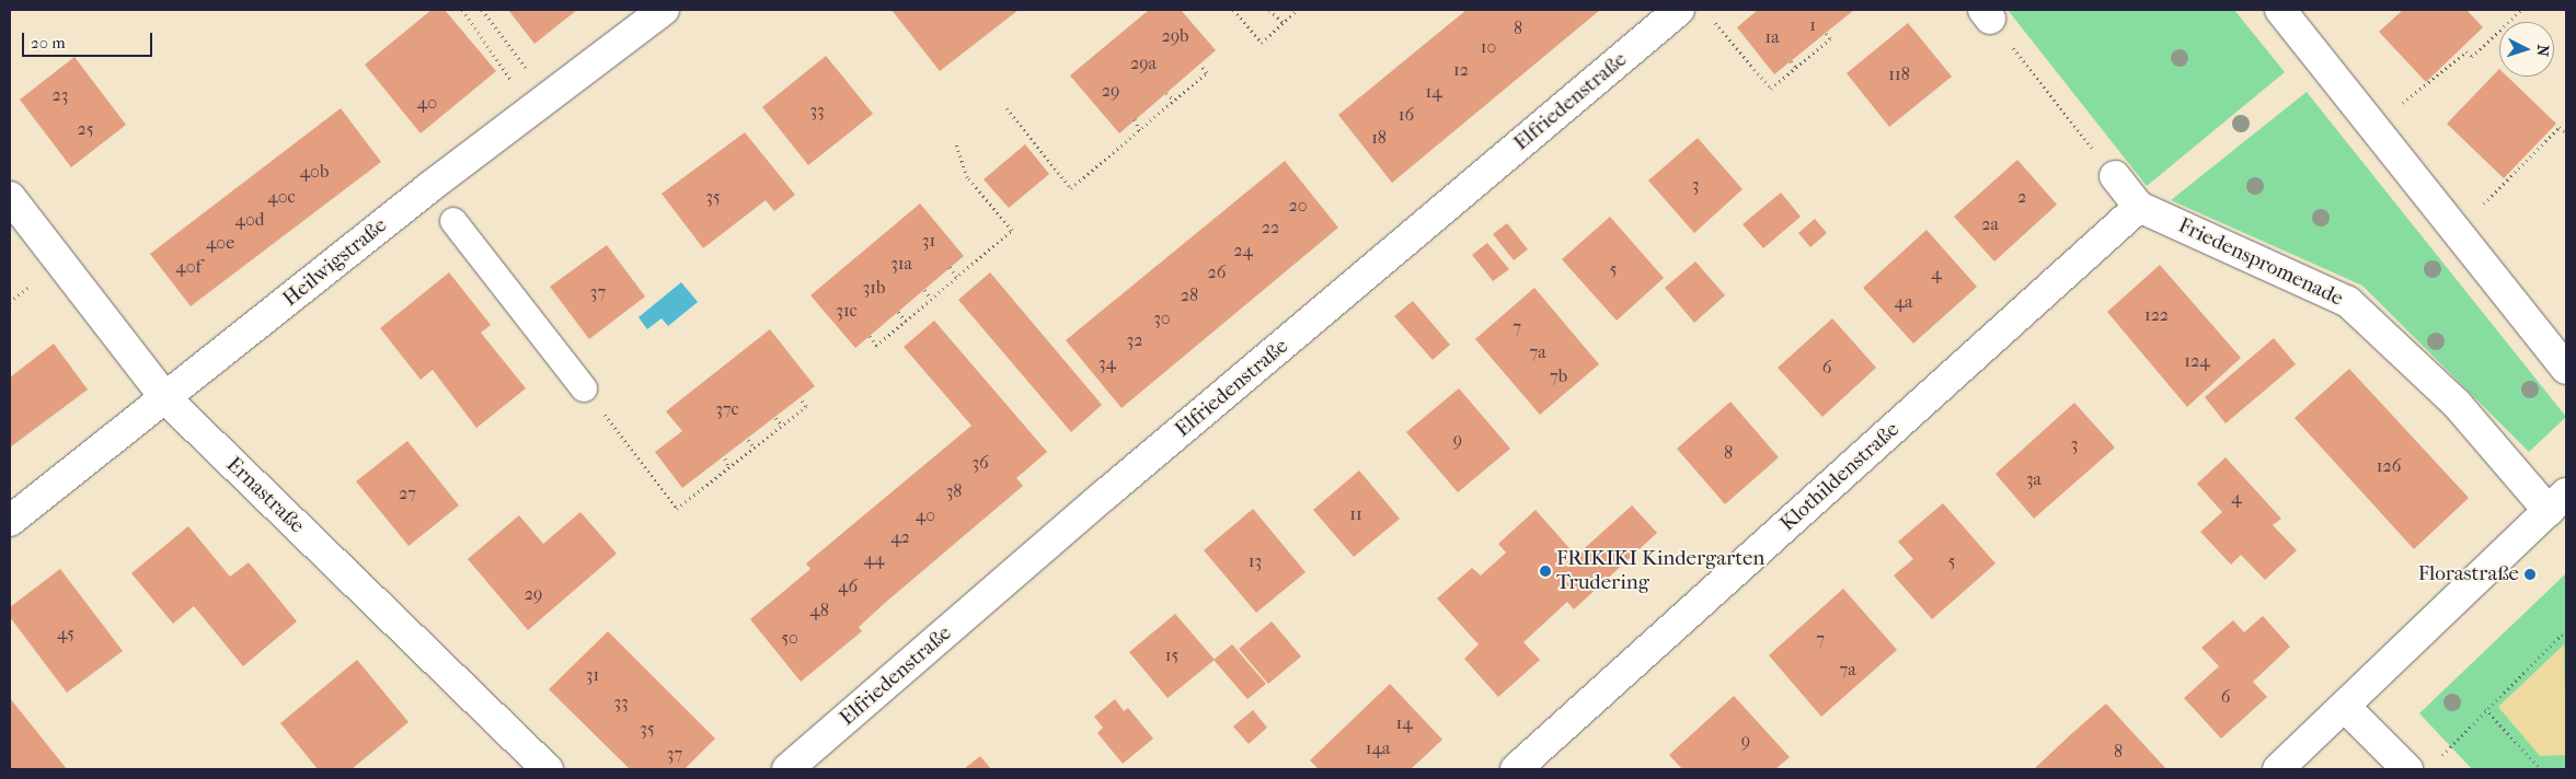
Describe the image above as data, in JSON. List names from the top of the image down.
{
  "streets": {
    "street": [
      "Elfriedenstraße",
      "Heilwigstraße",
      "Friedenspromenade",
      "Klothildenstraße",
      "Ernastraße"
    ]
  },
  "crossings": [
    ["Heilwigstraße", "Ernastraße"],
    ["Friedenspromenade", "Klothildenstraße"]
  ],
  "places": ["FRIKIKI Kindergarten Trudering", "Florastraße"],
  "house_numbers": [
    "1",
    "8",
    "29b",
    "1a",
    "10",
    "29a",
    "12",
    "118",
    "29",
    "14",
    "23",
    "40",
    "33",
    "16",
    "25",
    "18",
    "40b",
    "3",
    "40c",
    "35",
    "2",
    "20",
    "40d",
    "2a",
    "22",
    "31",
    "40e",
    "24",
    "31a",
    "40f",
    "5",
    "26",
    "4",
    "31b",
    "37",
    "28",
    "4a",
    "31c",
    "122",
    "30",
    "7",
    "32",
    "7a",
    "124",
    "34",
    "6",
    "7b",
    "37c",
    "9",
    "3",
    "8",
    "36",
    "126",
    "3a",
    "38",
    "27",
    "4",
    "11",
    "40",
    "42",
    "44",
    "13",
    "5",
    "46",
    "29",
    "48",
    "45",
    "50",
    "7",
    "15",
    "7a",
    "31",
    "6",
    "33",
    "14",
    "35",
    "9",
    "14a",
    "8",
    "37"
  ],
  "scale_bar": "20 m",
  "north": "right"
}
